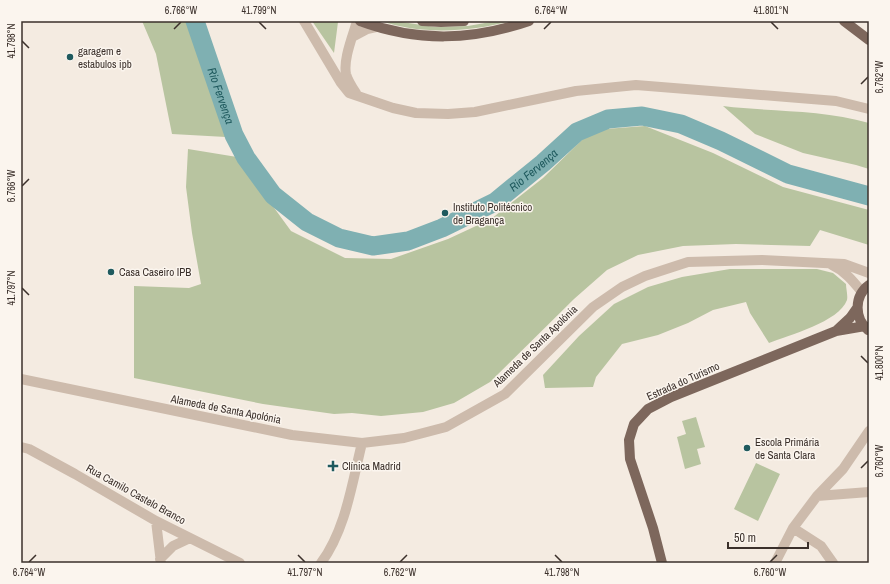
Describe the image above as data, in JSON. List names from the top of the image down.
{
  "streets": {
    "main road": ["Estrada do Turismo"],
    "street": ["Alameda de Santa Apolónia", "Rua Camilo Castelo Branco"]
  },
  "water": ["Rio Fervença"],
  "places": {
    "other": [
      "garagem e estabulos ipb",
      "Instituto Politécnico de Bragança",
      "Casa Caseiro IPB",
      "Escola Primária de Santa Clara"
    ],
    "health": ["Clínica Madrid"]
  },
  "scale_bar": "50 m",
  "coordinates": [
    "6.766°W",
    "41.799°N",
    "6.764°W",
    "41.801°N",
    "41.798°N",
    "6.762°W",
    "41.797°N",
    "41.800°N",
    "6.760°W"
  ]
}
